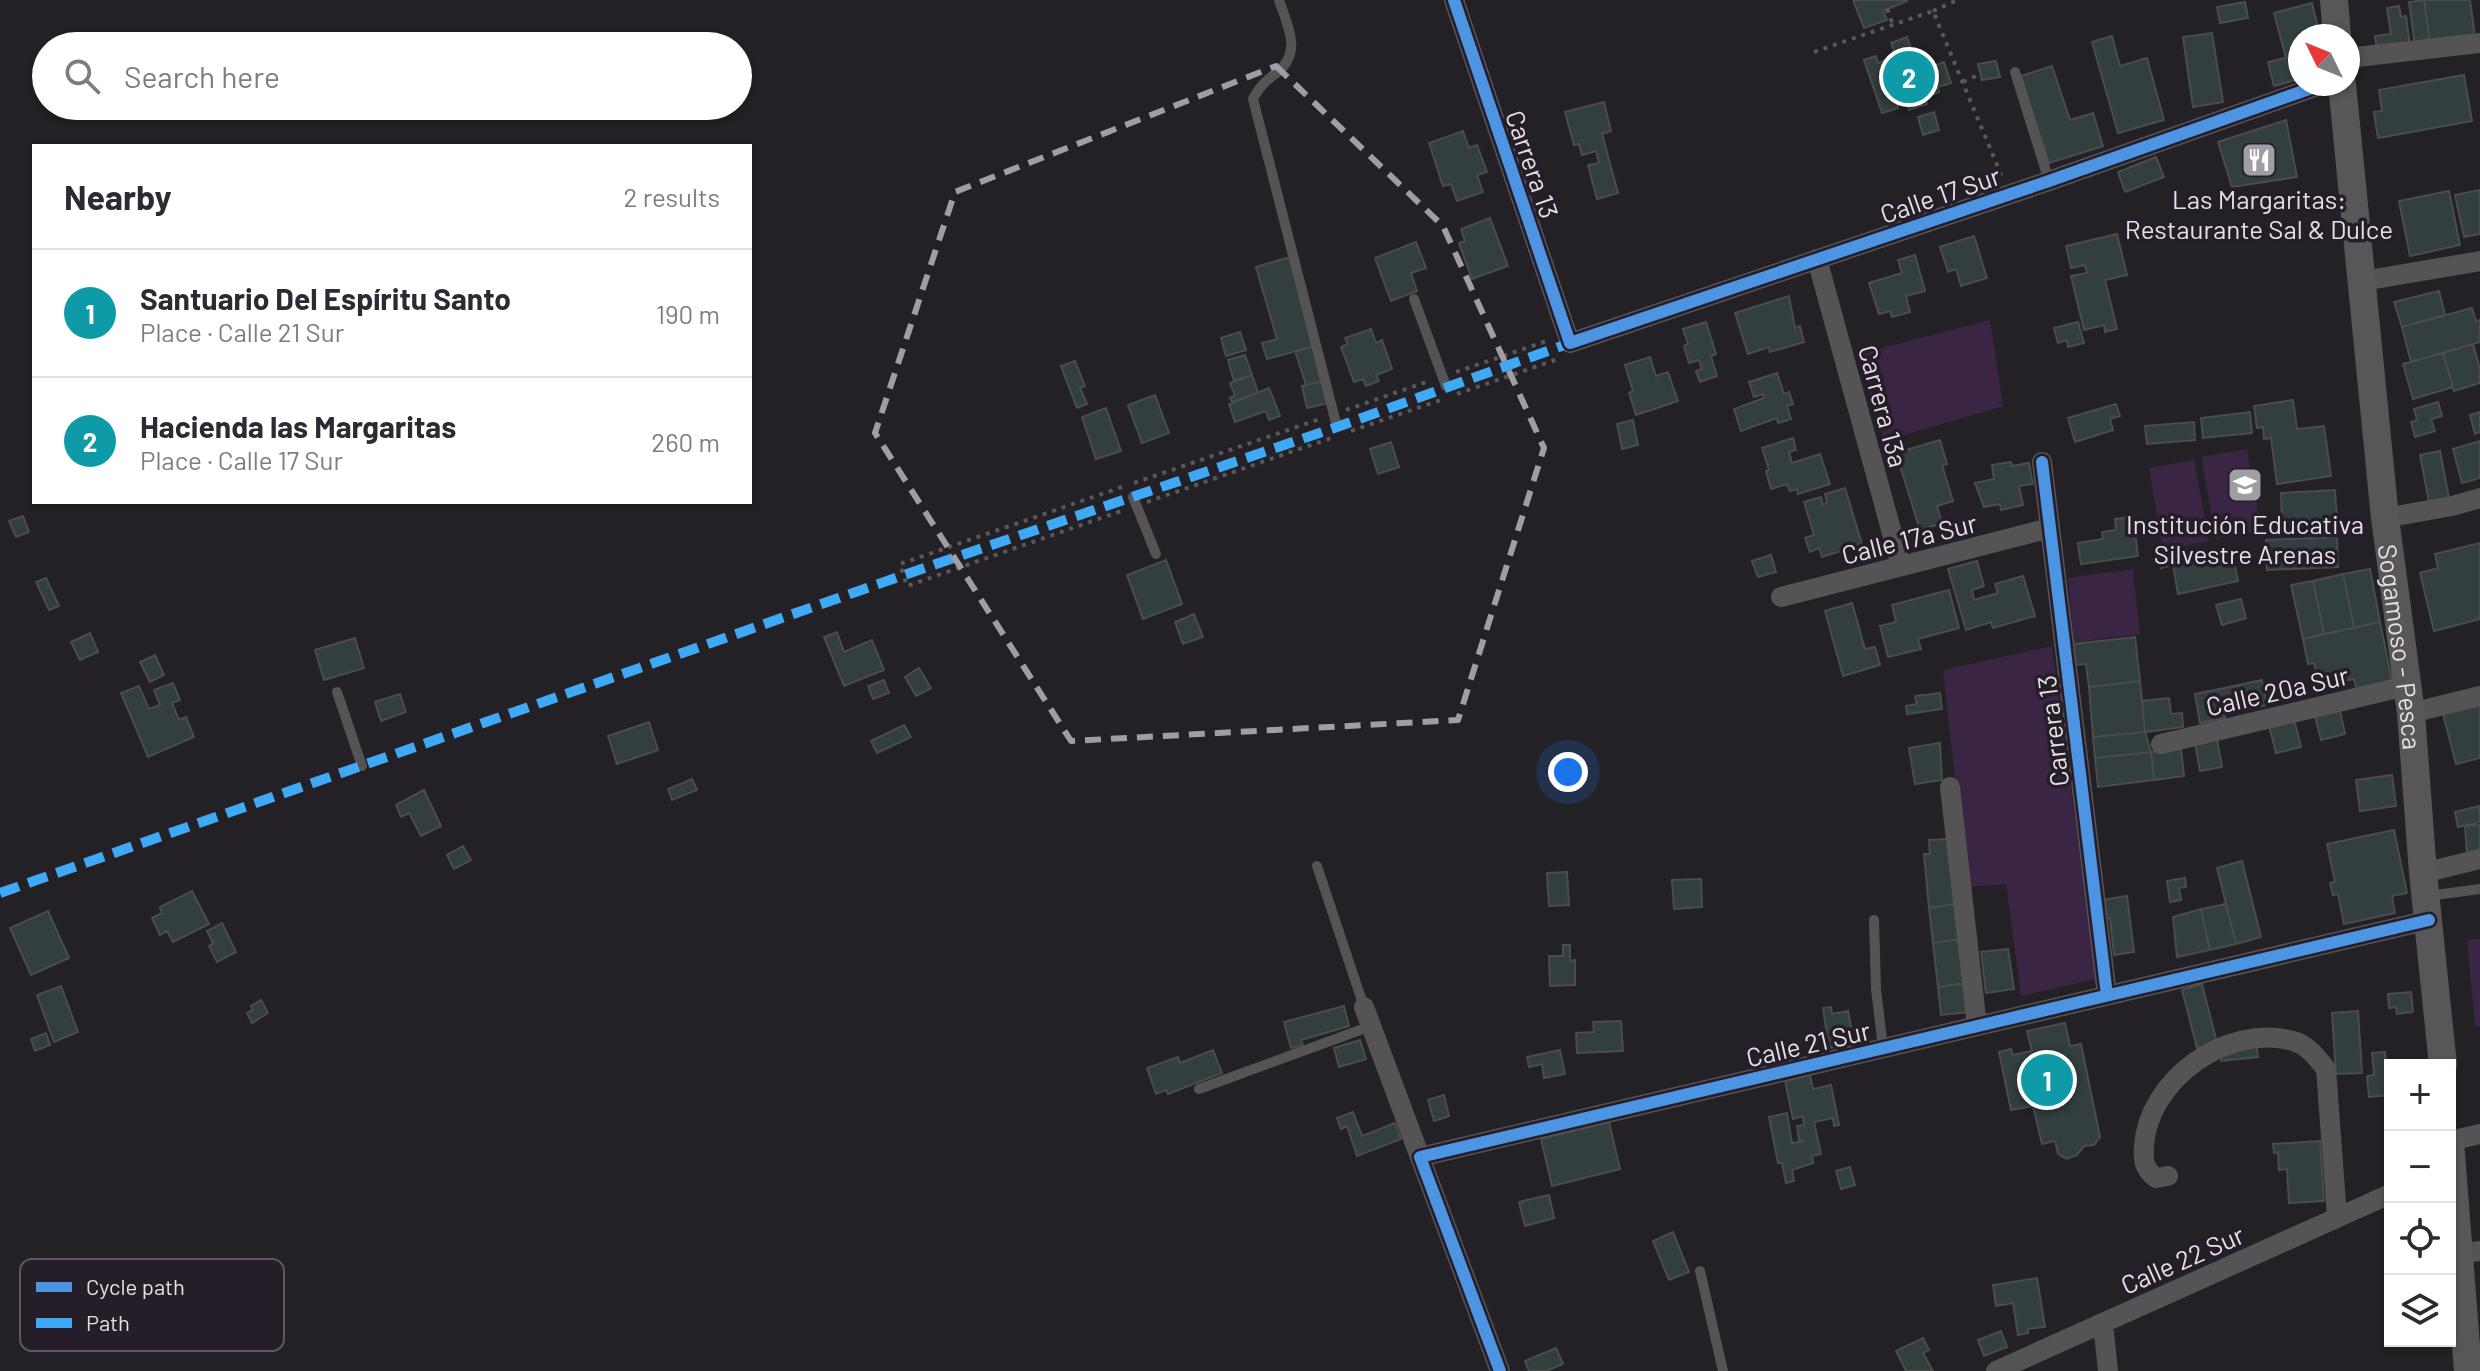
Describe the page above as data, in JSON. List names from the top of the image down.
{
  "streets": {
    "main road": ["Sogamoso - Pesca"],
    "street": [
      "Carrera 13",
      "Calle 17 Sur",
      "Carrera 13a",
      "Calle 17a Sur",
      "Calle 20a Sur",
      "Calle 21 Sur",
      "Calle 22 Sur"
    ]
  },
  "crossings": [
    ["Carrera 13", "Calle 17 Sur"],
    ["Carrera 13", "Calle 17a Sur"],
    ["Carrera 13", "Calle 21 Sur"],
    ["Calle 17 Sur", "Carrera 13a"],
    ["Carrera 13a", "Calle 17a Sur"],
    ["Sogamoso - Pesca", "Calle 20a Sur"],
    ["Sogamoso - Pesca", "Calle 21 Sur"]
  ],
  "places": {
    "restaurant": ["Las Margaritas: Restaurante Sal & Dulce"],
    "school or university": ["Institución Educativa Silvestre Arenas"]
  },
  "legend": ["Cycle path", "Path"],
  "north": "top left",
  "page": {
    "search": "Search here",
    "pins": ["2", "1"],
    "heading": ["Nearby", "2 results"],
    "list": [
      {
        "mark": "1",
        "name": "Santuario Del Espíritu Santo",
        "note": "Place · Calle 21 Sur",
        "value": "190 m"
      },
      {
        "mark": "2",
        "name": "Hacienda las Margaritas",
        "note": "Place · Calle 17 Sur",
        "value": "260 m"
      }
    ],
    "map_buttons": ["+", "−"]
  }
}
